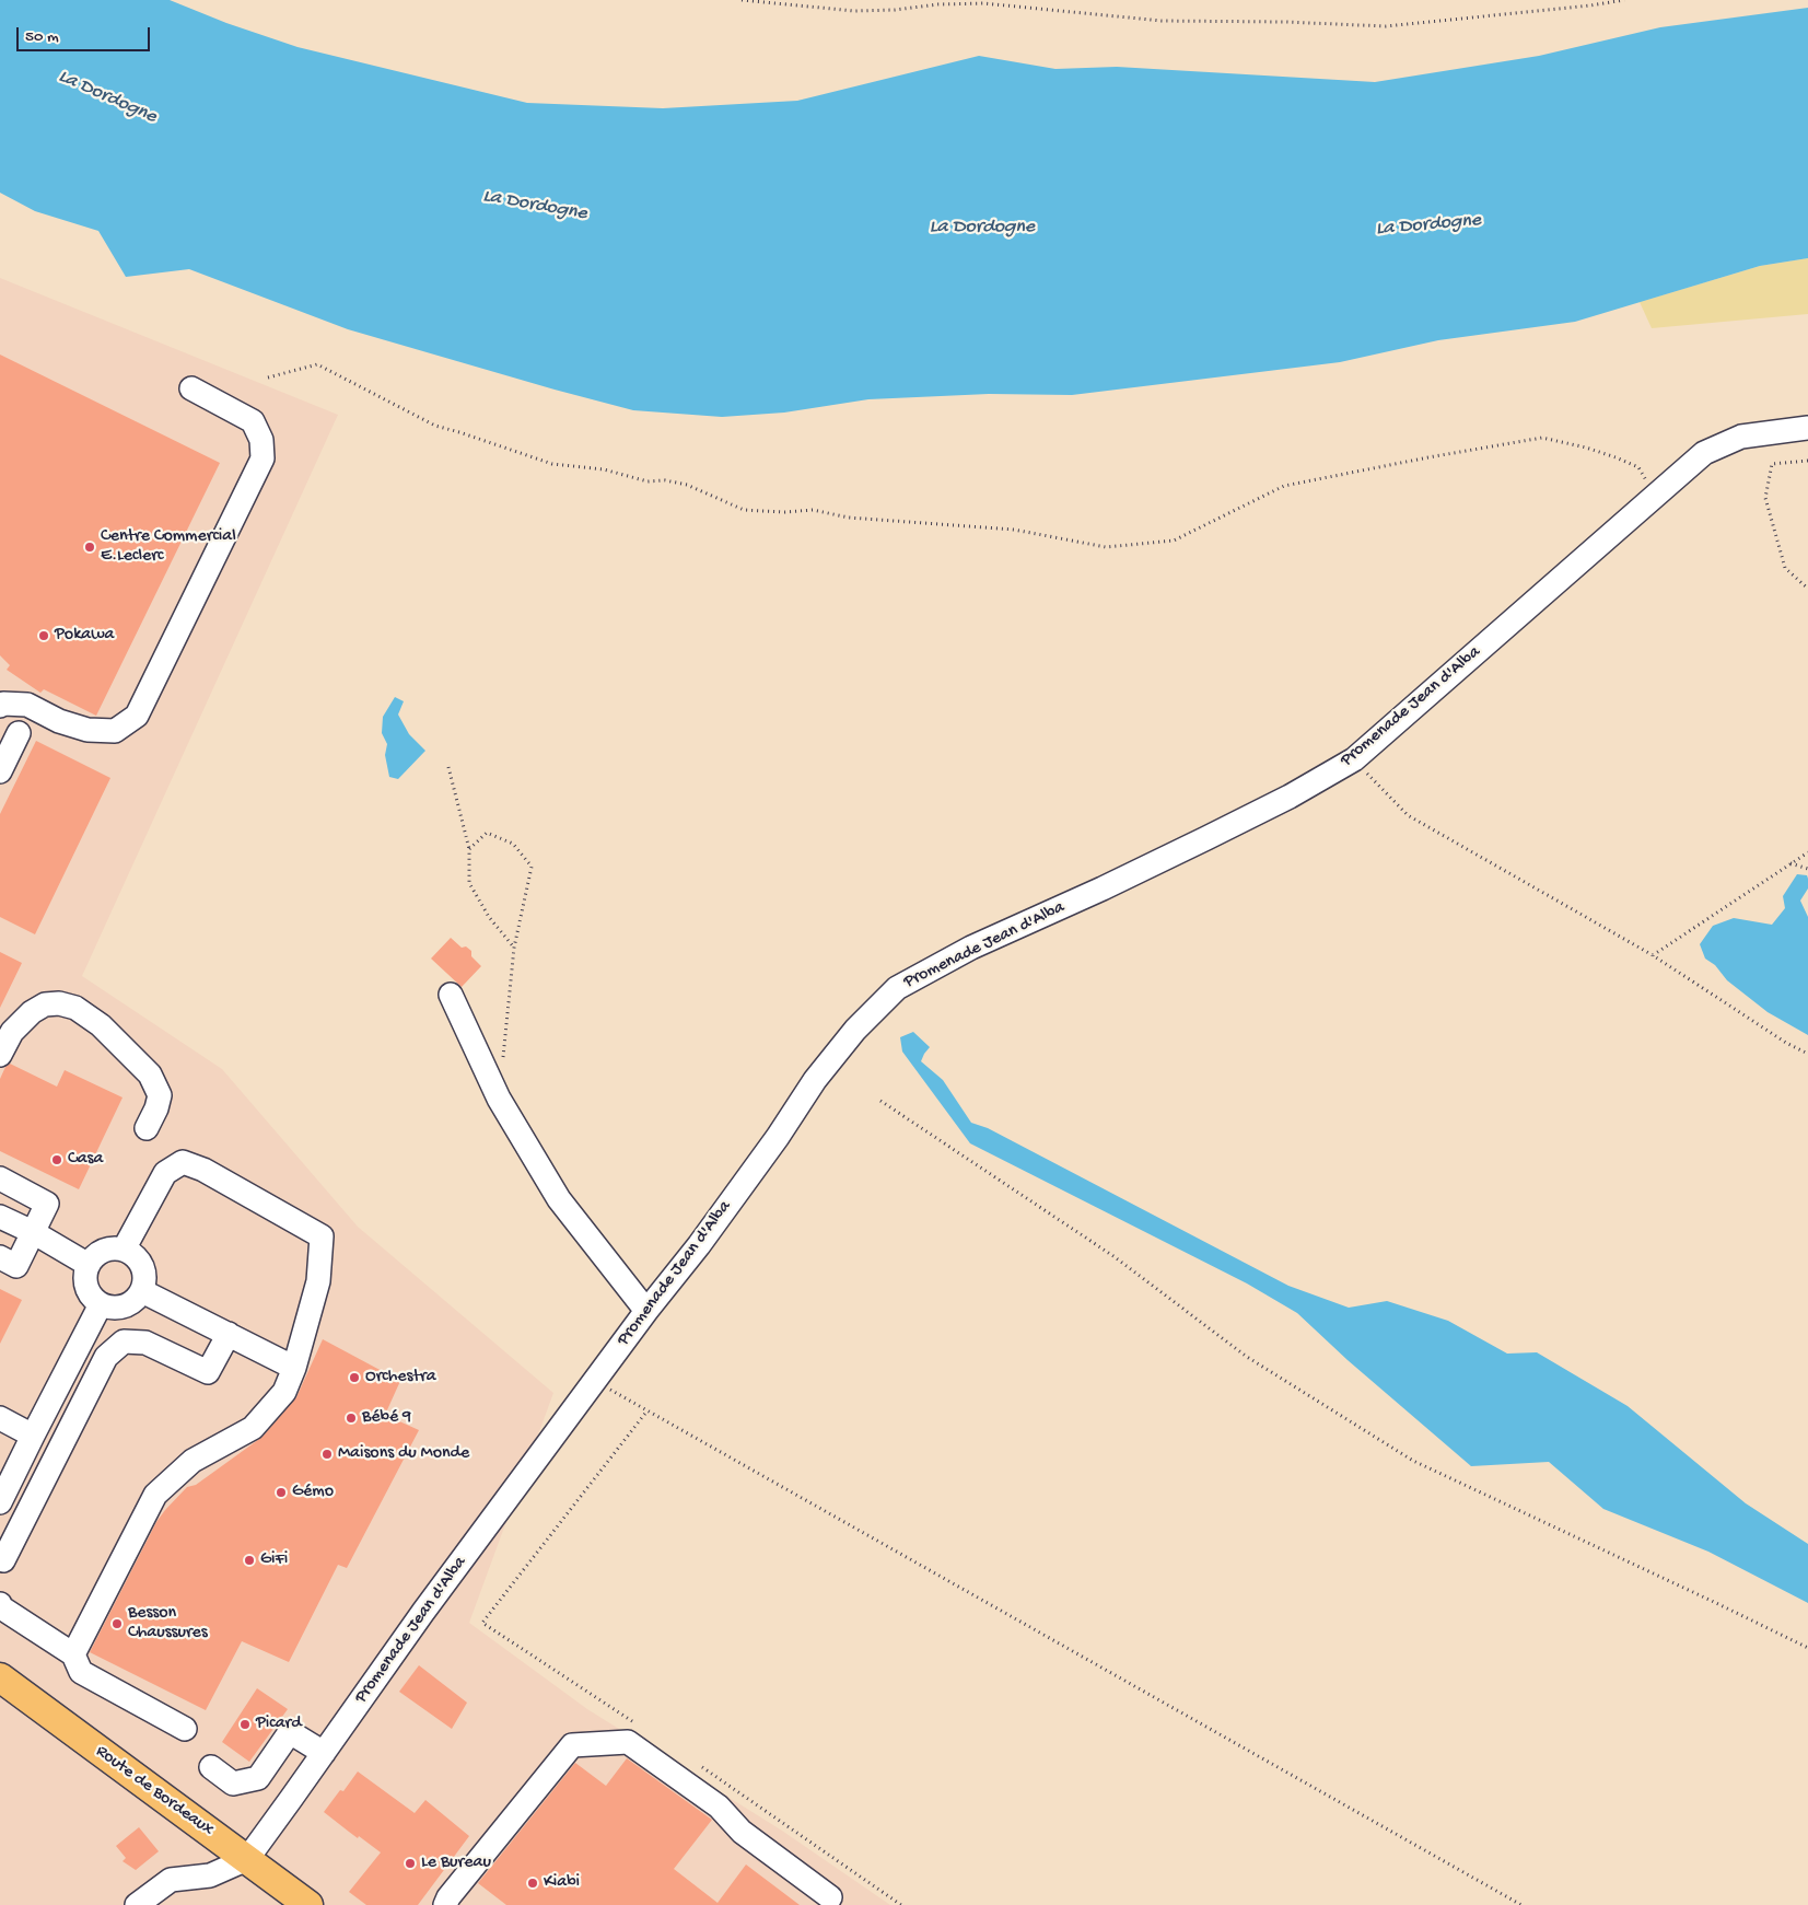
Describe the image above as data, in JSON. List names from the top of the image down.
{
  "streets": {
    "main road": ["Route de Bordeaux"],
    "lane": ["Promenade Jean d'Alba"]
  },
  "crossings": [
    ["Promenade Jean d'Alba", "Route de Bordeaux"]
  ],
  "water": ["La Dordogne"],
  "places": [
    "Centre Commercial E.Leclerc",
    "Pokawa",
    "Casa",
    "Orchestra",
    "Bébé 9",
    "Maisons du Monde",
    "Gémo",
    "GiFi",
    "Besson Chaussures",
    "Picard",
    "Le Bureau",
    "Kiabi"
  ],
  "scale_bar": "50 m"
}
